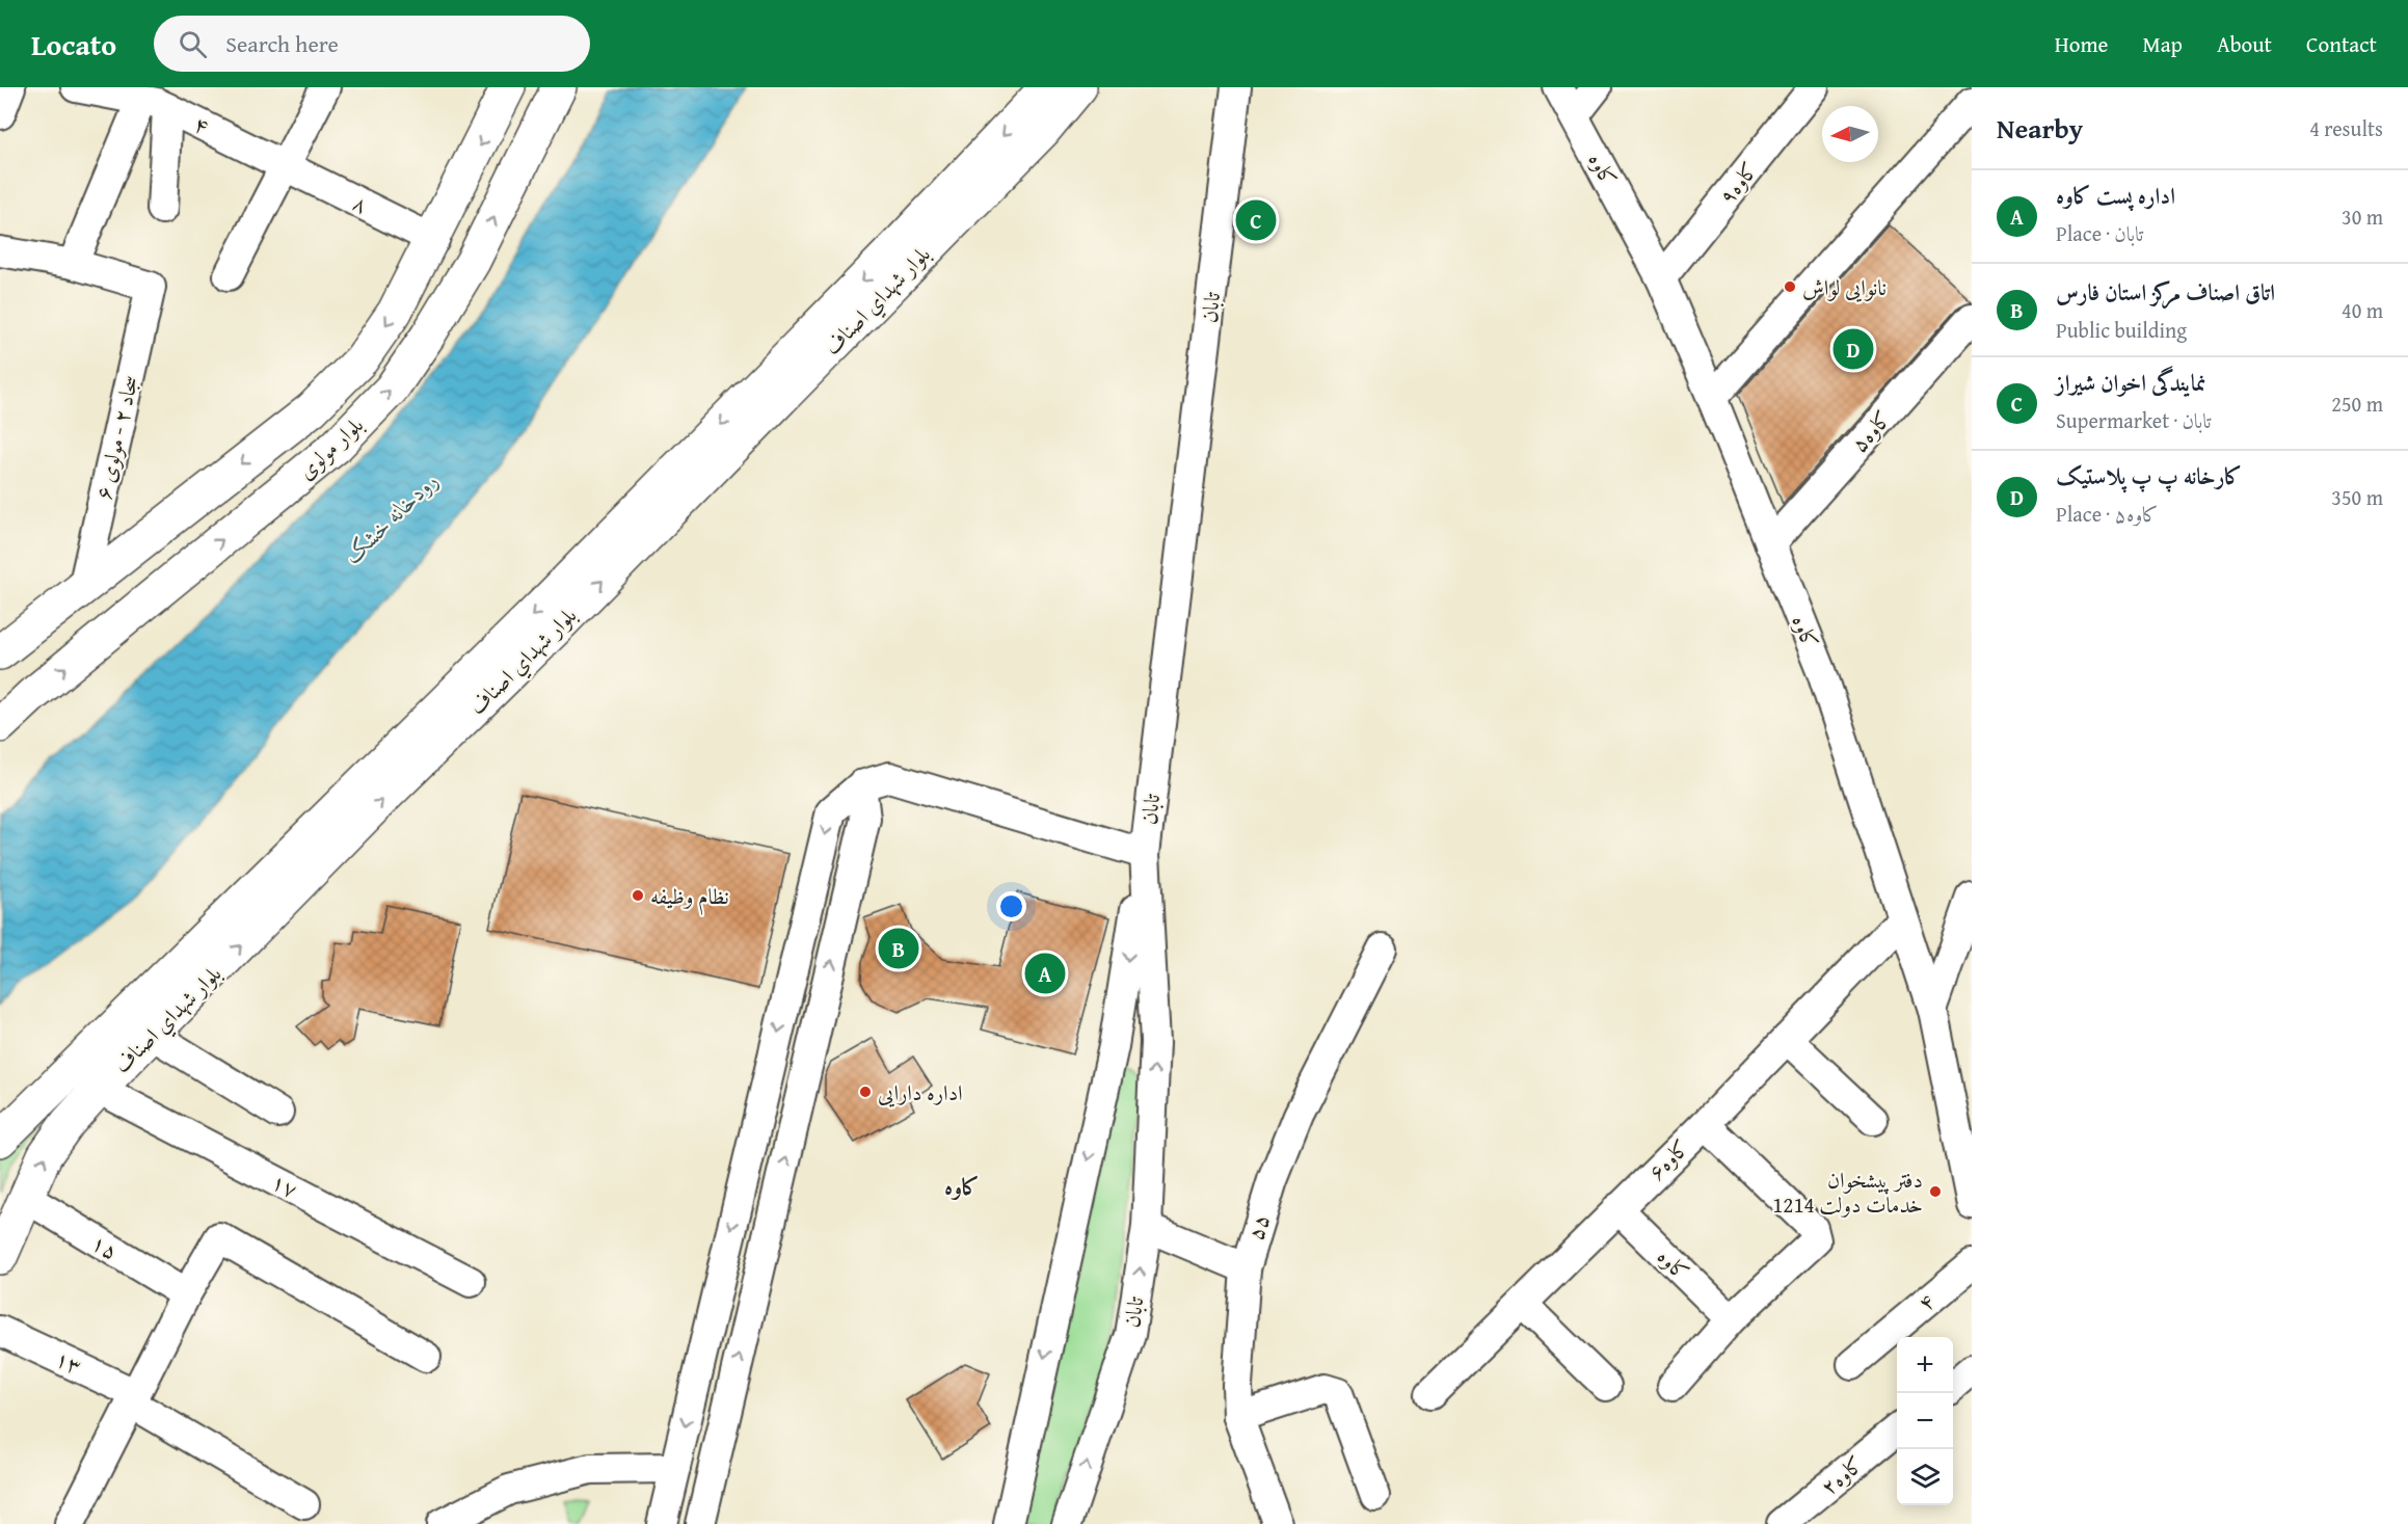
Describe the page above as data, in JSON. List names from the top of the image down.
{
  "streets": {
    "main road": ["بلوار شهداي اصناف", "بلوار مولوی"],
    "street": [
      "۴",
      "کاوه",
      "کاوه۹",
      "۸",
      "تابان",
      "کاوه۵",
      "سجاد ۲ - مولوی ۶",
      "کاوه۶",
      "۱۷",
      "۵۵",
      "۱۵",
      "۱۳",
      "کاوه۲"
    ]
  },
  "crossings": [
    ["۴", "۸"],
    ["کاوه", "کاوه۹"],
    ["کاوه", "کاوه۵"],
    ["کاوه", "کاوه۶"],
    ["۸", "بلوار مولوی"],
    ["بلوار شهداي اصناف", "۱۷"],
    ["بلوار شهداي اصناف", "۱۵"],
    ["سجاد ۲ - مولوی ۶", "بلوار مولوی"]
  ],
  "districts": ["کاوه"],
  "water": ["رودخانه خشک"],
  "places": [
    "نانوایی لواش",
    "نظام وظیفه",
    "اداره دارایی",
    "دفتر پیشخوان خدمات دولت 1214"
  ],
  "north": "left",
  "page": {
    "header": "Locato",
    "search": "Search here",
    "nav": [
      "Home",
      "Map",
      "About",
      "Contact"
    ],
    "heading": ["Nearby", "4 results"],
    "list": [
      {
        "mark": "A",
        "name": "اداره پست کاوه",
        "note": "Place · تابان",
        "value": "30 m"
      },
      {
        "mark": "B",
        "name": "اتاق اصناف مرکز استان فارس",
        "note": "Public building",
        "value": "40 m"
      },
      {
        "mark": "C",
        "name": "نمایندگی اخوان شیراز",
        "note": "Supermarket · تابان",
        "value": "250 m"
      },
      {
        "mark": "D",
        "name": "کارخانه پ پ پلاستیک",
        "note": "Place · کاوه۵",
        "value": "350 m"
      }
    ],
    "pins": [
      "C",
      "D",
      "B",
      "A"
    ],
    "map_buttons": ["+", "−"]
  }
}
